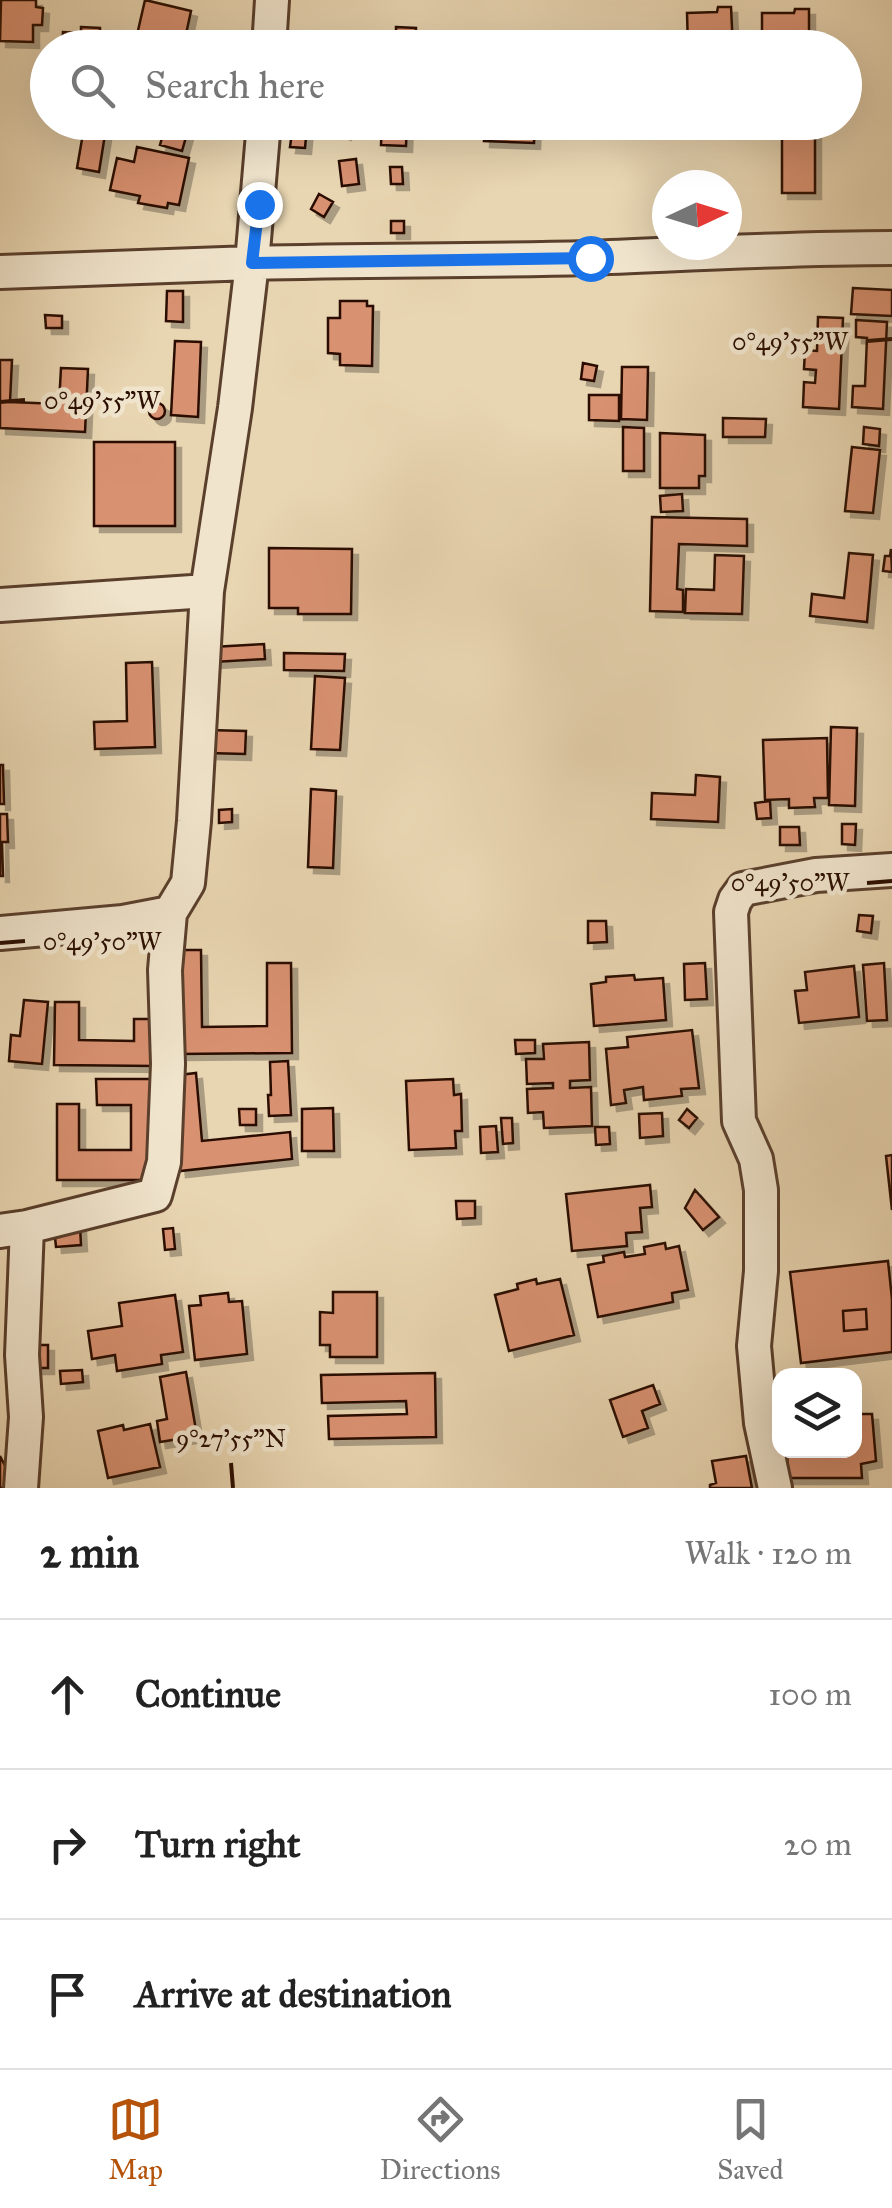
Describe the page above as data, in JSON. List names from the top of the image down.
{
  "north": "right",
  "page": {
    "search": "Search here",
    "heading": ["2 min", "Walk · 120 m"],
    "list": [
      ["Continue", "100 m"],
      ["Turn right", "20 m"],
      "Arrive at destination"
    ],
    "nav": ["Map", "Directions", "Saved"]
  },
  "coordinates": ["0°49'55\"W", "0°49'50\"W", "9°27'55\"N"]
}
